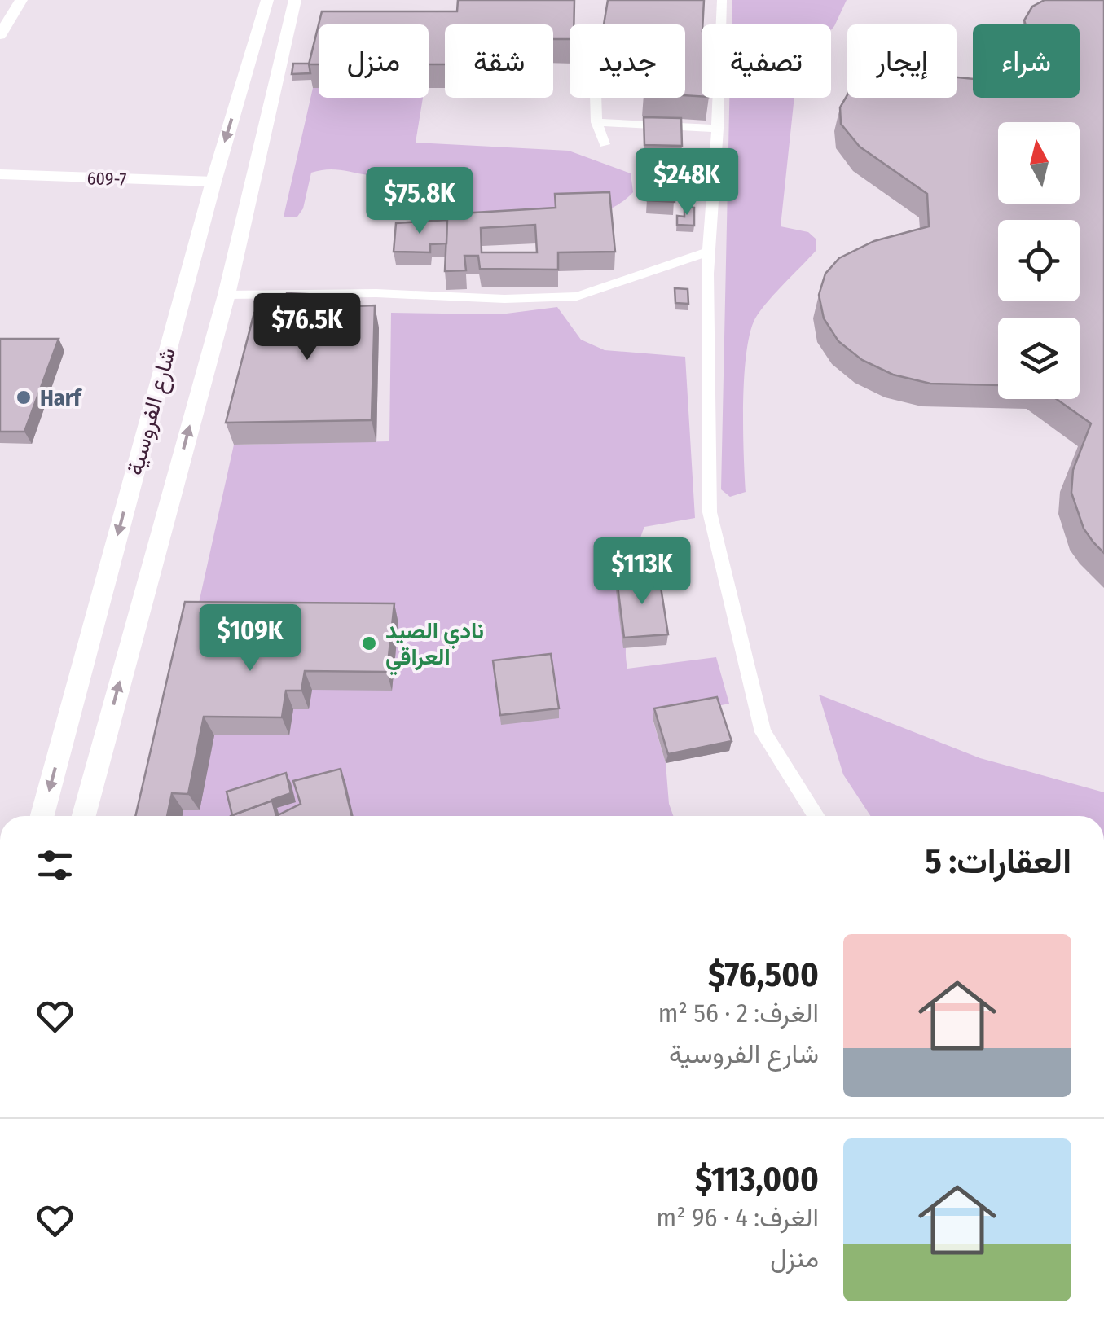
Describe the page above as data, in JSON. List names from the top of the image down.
{
  "streets": {
    "street": ["609-7", "شارع الفروسية"]
  },
  "crossings": [
    ["609-7", "شارع الفروسية"]
  ],
  "places": ["Harf", "نادي الصيد العراقي"],
  "north": "top",
  "page": {
    "chip": [
      "شراء",
      "إيجار",
      "تصفية",
      "جديد",
      "شقة",
      "منزل"
    ],
    "price": [
      "$248K",
      "$75.8K",
      "$76.5K",
      "$113K",
      "$109K"
    ],
    "heading": "العقارات: 5",
    "list": [
      {
        "name": "$76,500",
        "note": "الغرف: 2 · 56 m² · شارع الفروسية"
      },
      {
        "name": "$113,000",
        "note": "الغرف: 4 · 96 m² · منزل"
      }
    ]
  }
}
